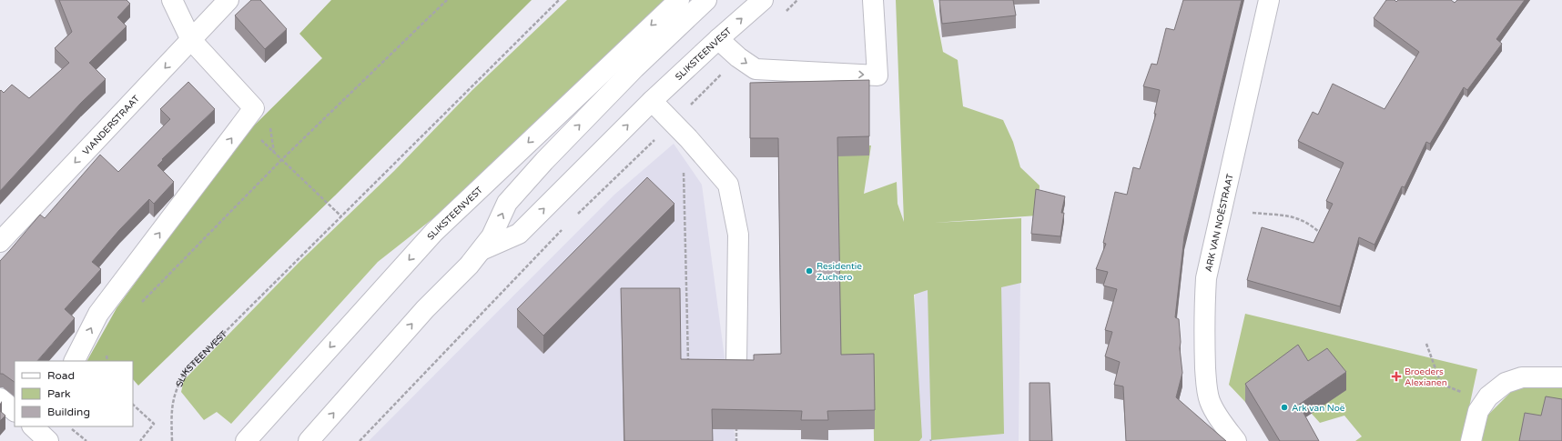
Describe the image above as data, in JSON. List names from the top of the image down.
{
  "streets": {
    "street": ["SLIKSTEENVEST", "VIANDERSTRAAT", "ARK VAN NOËSTRAAT"]
  },
  "places": {
    "other": ["Residentie Zuchero", "Ark van Noë"],
    "health": ["Broeders Alexianen"]
  },
  "legend": ["Road", "Park", "Building"]
}
